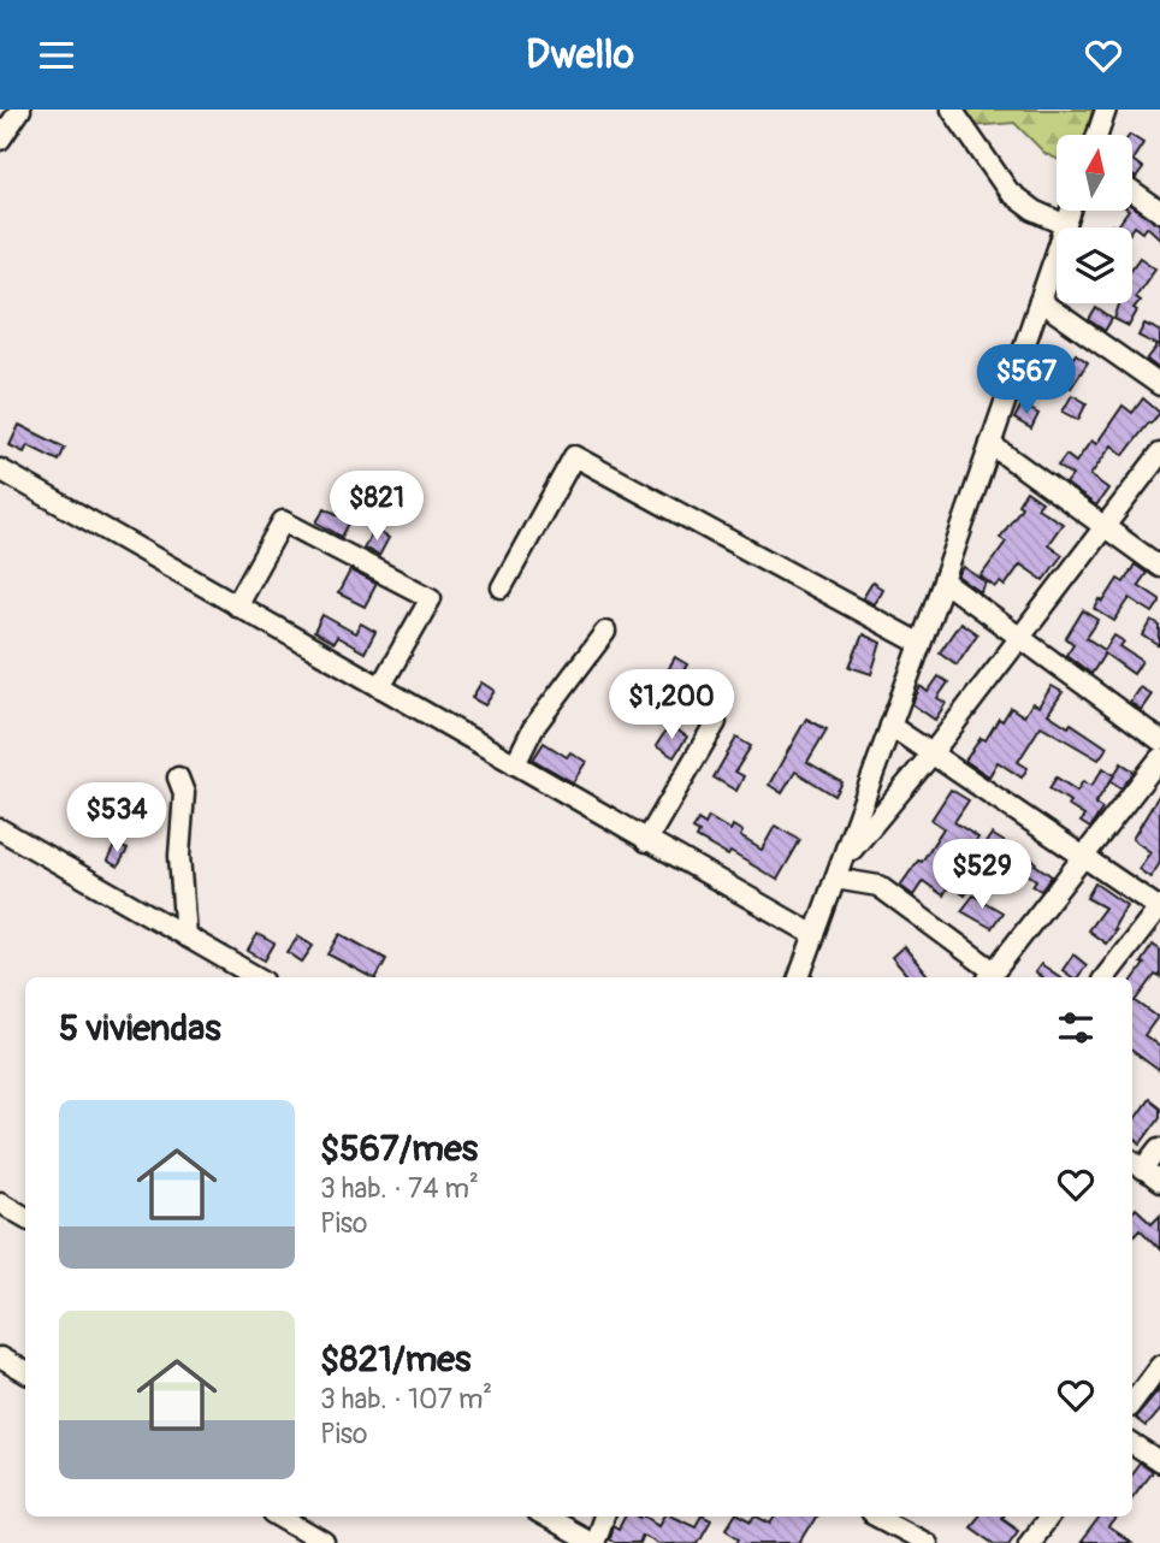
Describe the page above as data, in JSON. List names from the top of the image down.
{
  "north": "top",
  "page": {
    "header": "Dwello",
    "price": [
      "$567",
      "$821",
      "$1,200",
      "$534",
      "$529"
    ],
    "heading": "5 viviendas",
    "list": [
      {
        "name": "$567/mes",
        "note": "3 hab. · 74 m² · Piso"
      },
      {
        "name": "$821/mes",
        "note": "3 hab. · 107 m² · Piso"
      }
    ]
  }
}
